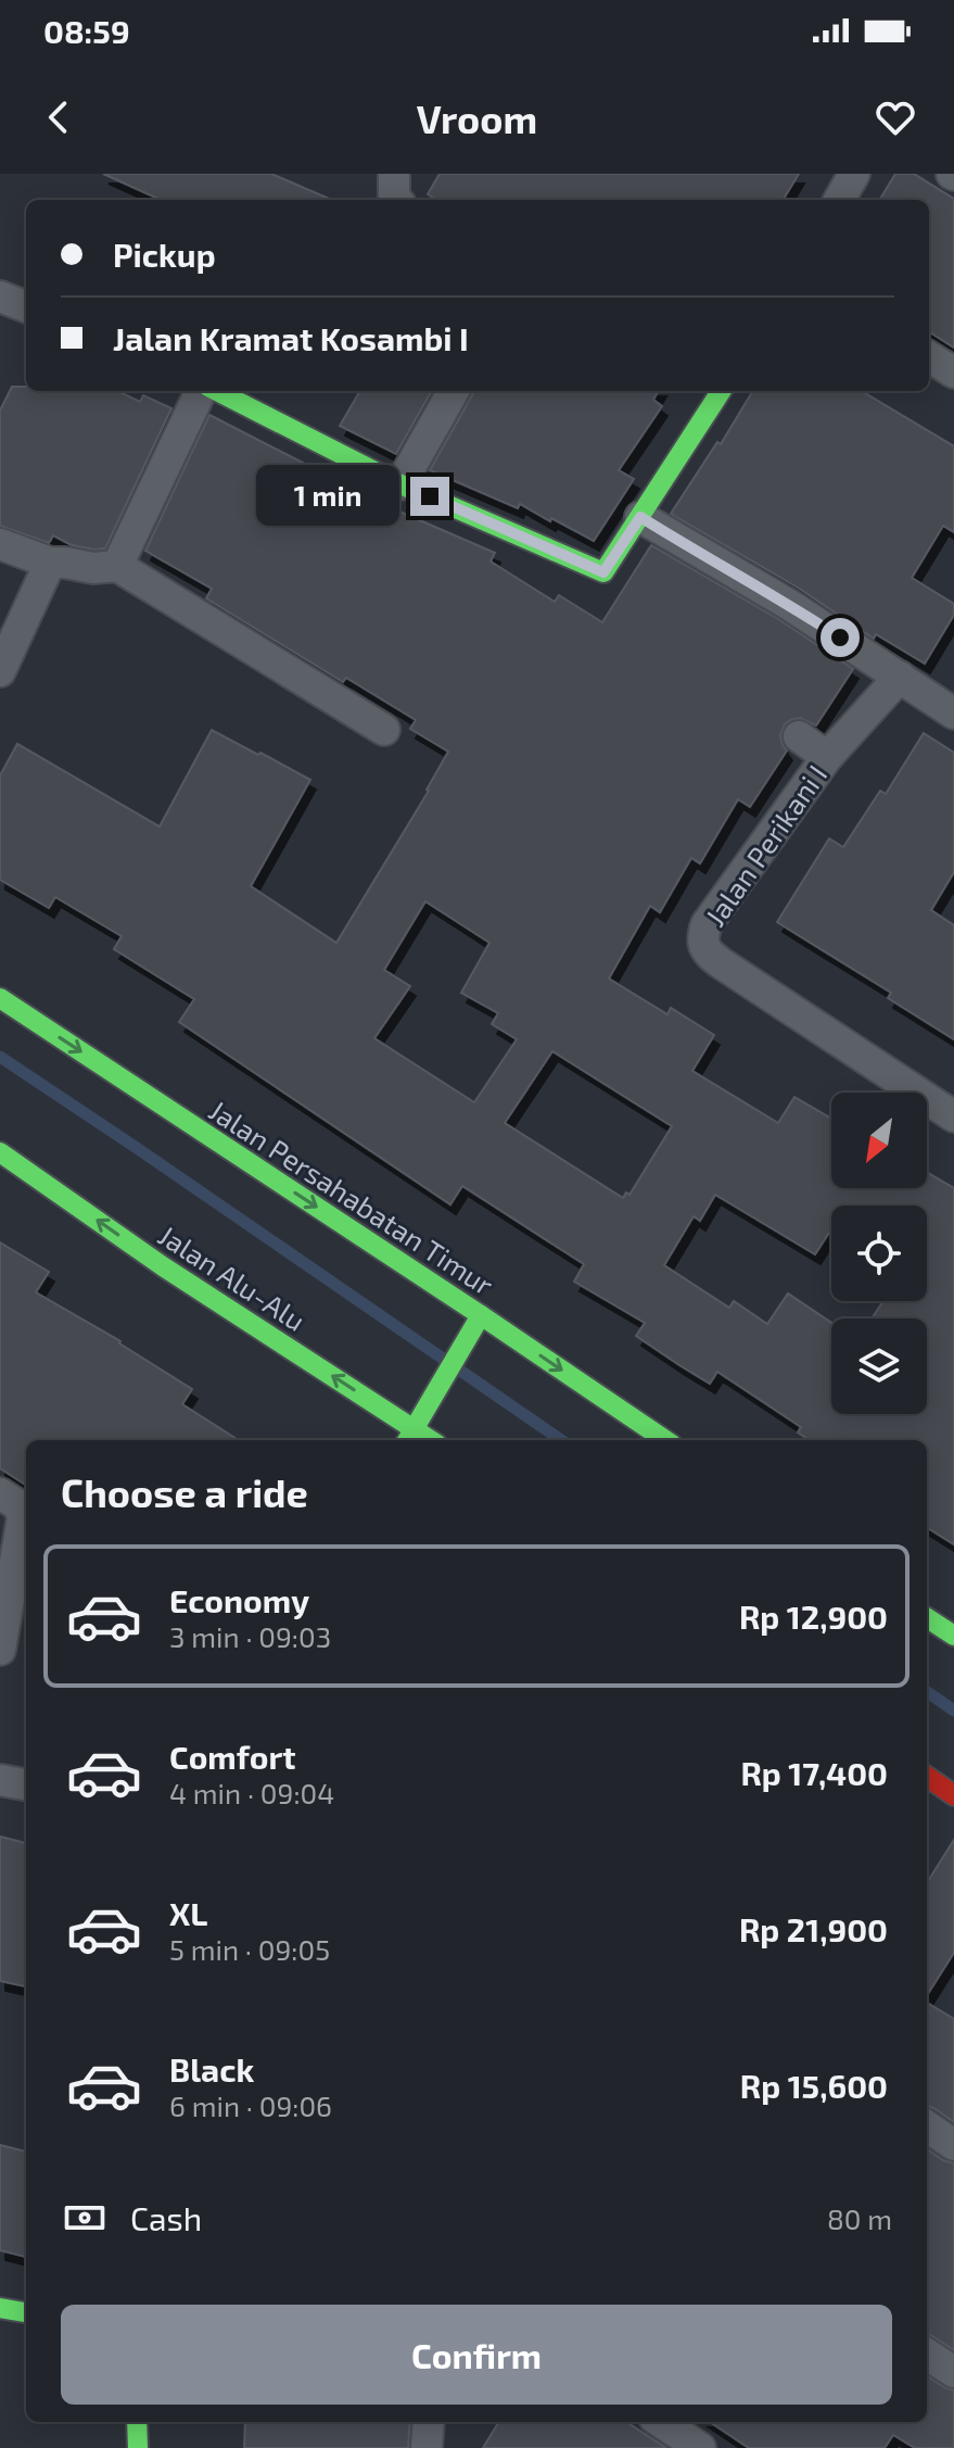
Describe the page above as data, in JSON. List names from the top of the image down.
{
  "streets": {
    "street": ["Jalan Perikani I", "Jalan Persahabatan Timur", "Jalan Alu-Alu"]
  },
  "one_way": ["Jalan Persahabatan Timur", "Jalan Alu-Alu"],
  "north": "bottom left",
  "page": {
    "status": "08:59",
    "header": "Vroom",
    "banner": ["Pickup", "Jalan Kramat Kosambi I"],
    "bubble": "1 min",
    "heading": "Choose a ride",
    "list": [
      {
        "name": "Economy",
        "note": "3 min · 09:03",
        "value": "Rp 12,900"
      },
      {
        "name": "Comfort",
        "note": "4 min · 09:04",
        "value": "Rp 17,400"
      },
      {
        "name": "XL",
        "note": "5 min · 09:05",
        "value": "Rp 21,900"
      },
      {
        "name": "Black",
        "note": "6 min · 09:06",
        "value": "Rp 15,600"
      }
    ],
    "pay": ["Cash", "80 m"],
    "buttons": "Confirm"
  }
}
